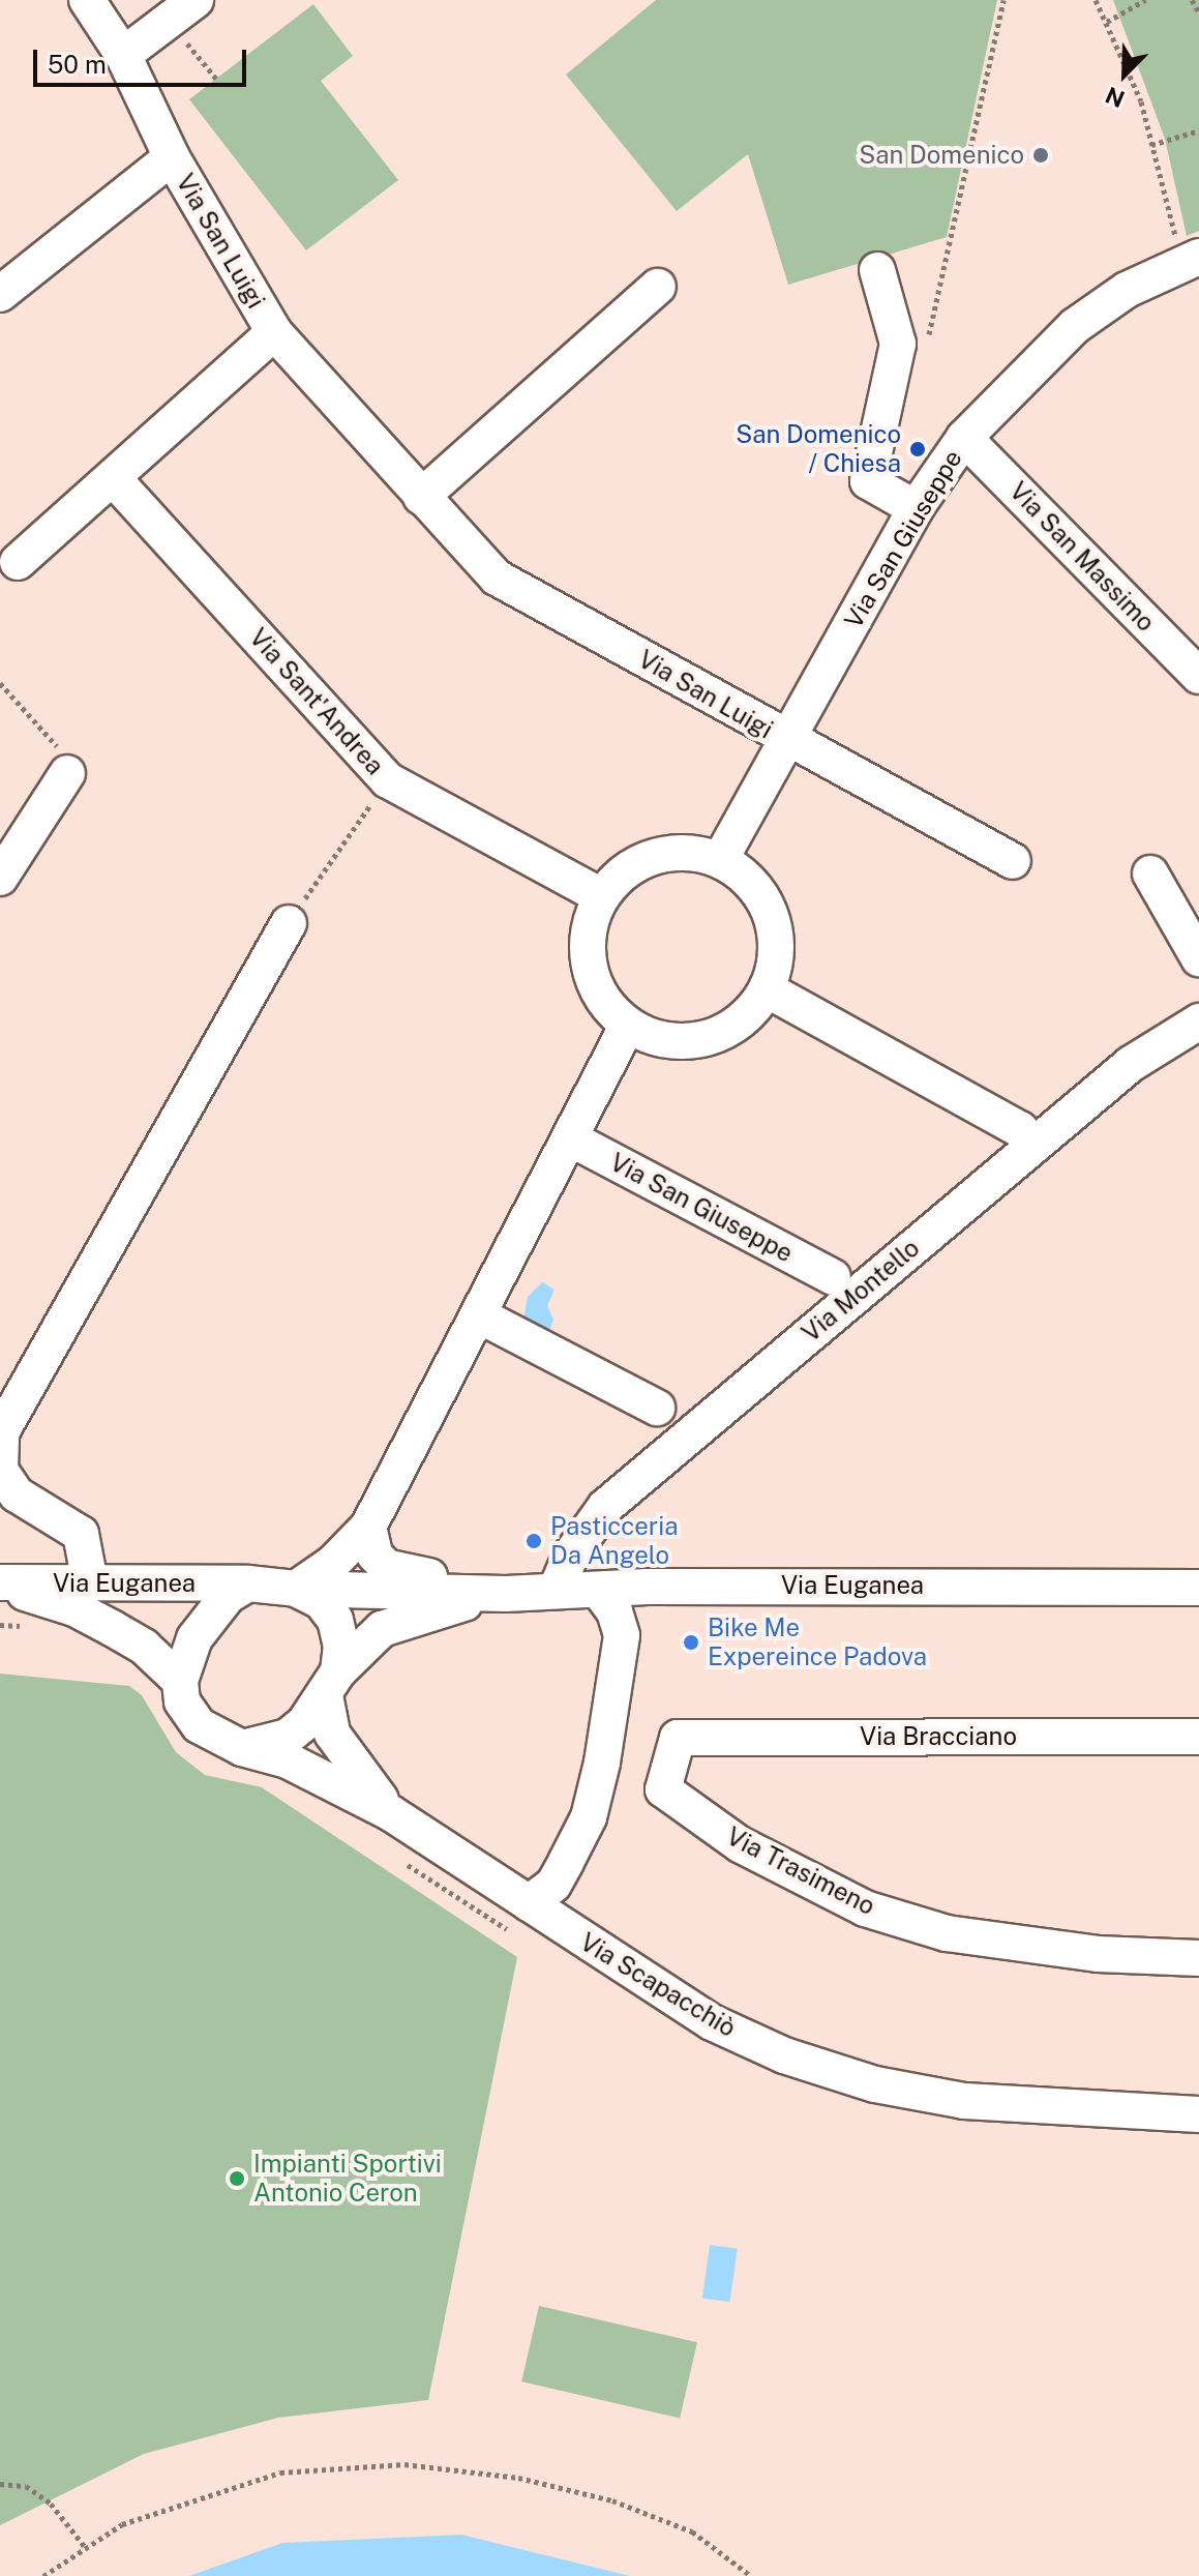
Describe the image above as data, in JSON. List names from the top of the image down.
{
  "streets": {
    "street": [
      "Via San Luigi",
      "Via San Giuseppe",
      "Via San Massimo",
      "Via Sant'Andrea",
      "Via Montello",
      "Via Euganea",
      "Via Bracciano",
      "Via Trasimeno",
      "Via Scapacchiò"
    ]
  },
  "crossings": [
    ["Via San Luigi", "Via San Giuseppe"],
    ["Via San Giuseppe", "Via San Massimo"],
    ["Via San Giuseppe", "Via Sant'Andrea"],
    ["Via Montello", "Via Euganea"],
    ["Via Euganea", "Via Scapacchiò"],
    ["Via Bracciano", "Via Trasimeno"]
  ],
  "places": [
    "San Domenico",
    "San Domenico / Chiesa",
    "Pasticceria Da Angelo",
    "Bike Me Expereince Padova",
    "Impianti Sportivi Antonio Ceron"
  ],
  "scale_bar": "50 m",
  "north": "bottom left"
}
